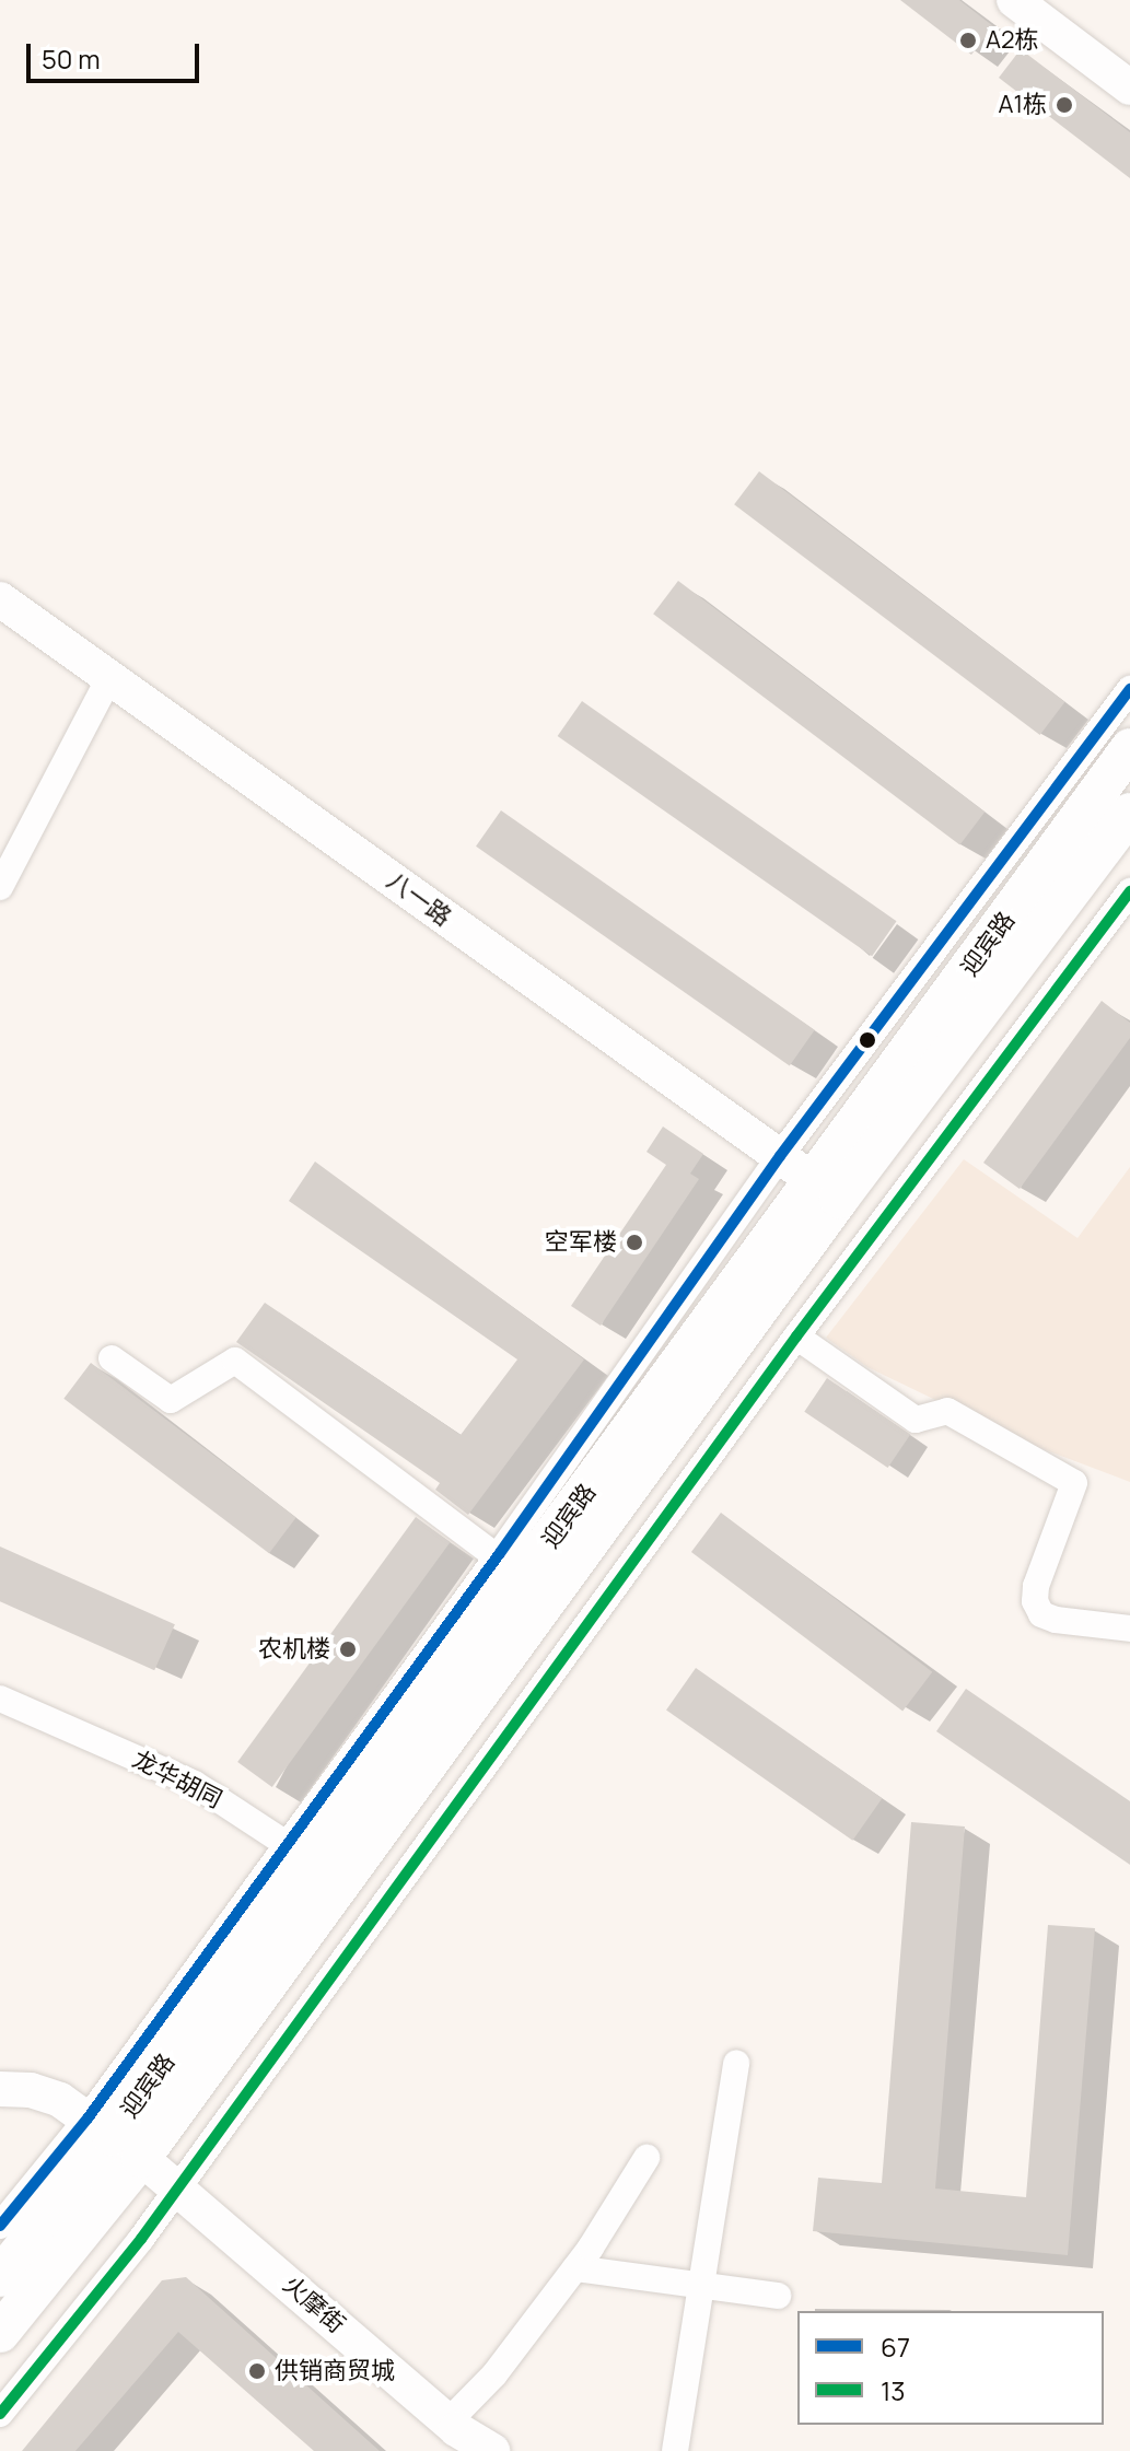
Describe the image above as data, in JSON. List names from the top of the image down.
{
  "streets": {
    "main road": ["迎宾路"],
    "street": ["八一路", "龙华胡同", "火摩街"]
  },
  "crossings": [
    ["八一路", "迎宾路"],
    ["迎宾路", "龙华胡同"],
    ["迎宾路", "火摩街"]
  ],
  "places": [
    "A2栋",
    "A1栋",
    "空军楼",
    "农机楼",
    "供销商贸城"
  ],
  "lines": ["transit line 67", "transit line 13"],
  "legend": ["67", "13"],
  "scale_bar": "50 m"
}
